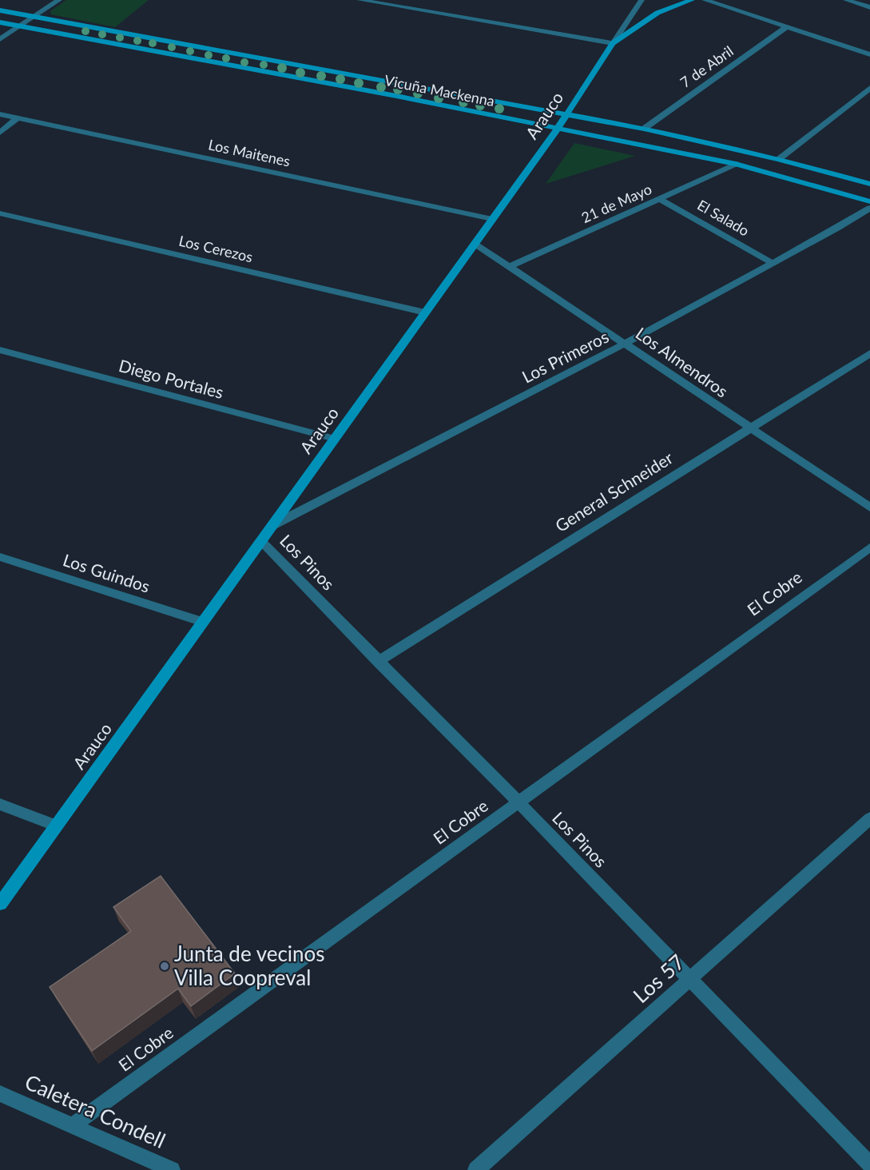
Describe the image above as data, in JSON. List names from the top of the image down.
{
  "streets": {
    "main road": ["Vicuña Mackenna", "Arauco"],
    "street": [
      "7 de Abril",
      "Los Maitenes",
      "21 de Mayo",
      "El Salado",
      "Los Cerezos",
      "Los Primeros",
      "Los Almendros",
      "Diego Portales",
      "General Schneider",
      "Los Pinos",
      "Los Guindos",
      "El Cobre",
      "Los 57",
      "Caletera Condell"
    ]
  },
  "crossings": [
    ["7 de Abril", "Vicuña Mackenna"],
    ["Vicuña Mackenna", "Arauco"],
    ["Vicuña Mackenna", "21 de Mayo"],
    ["Arauco", "Los Maitenes"],
    ["Arauco", "Los Cerezos"],
    ["Arauco", "Los Primeros"],
    ["Arauco", "Los Almendros"],
    ["Arauco", "Diego Portales"],
    ["Arauco", "Los Pinos"],
    ["Arauco", "Los Guindos"],
    ["21 de Mayo", "El Salado"],
    ["21 de Mayo", "Los Almendros"],
    ["El Salado", "Los Primeros"],
    ["Los Primeros", "Los Almendros"],
    ["Los Almendros", "General Schneider"],
    ["General Schneider", "Los Pinos"],
    ["Los Pinos", "El Cobre"],
    ["Los Pinos", "Los 57"],
    ["El Cobre", "Caletera Condell"]
  ],
  "places": ["Junta de vecinos Villa Coopreval"]
}
